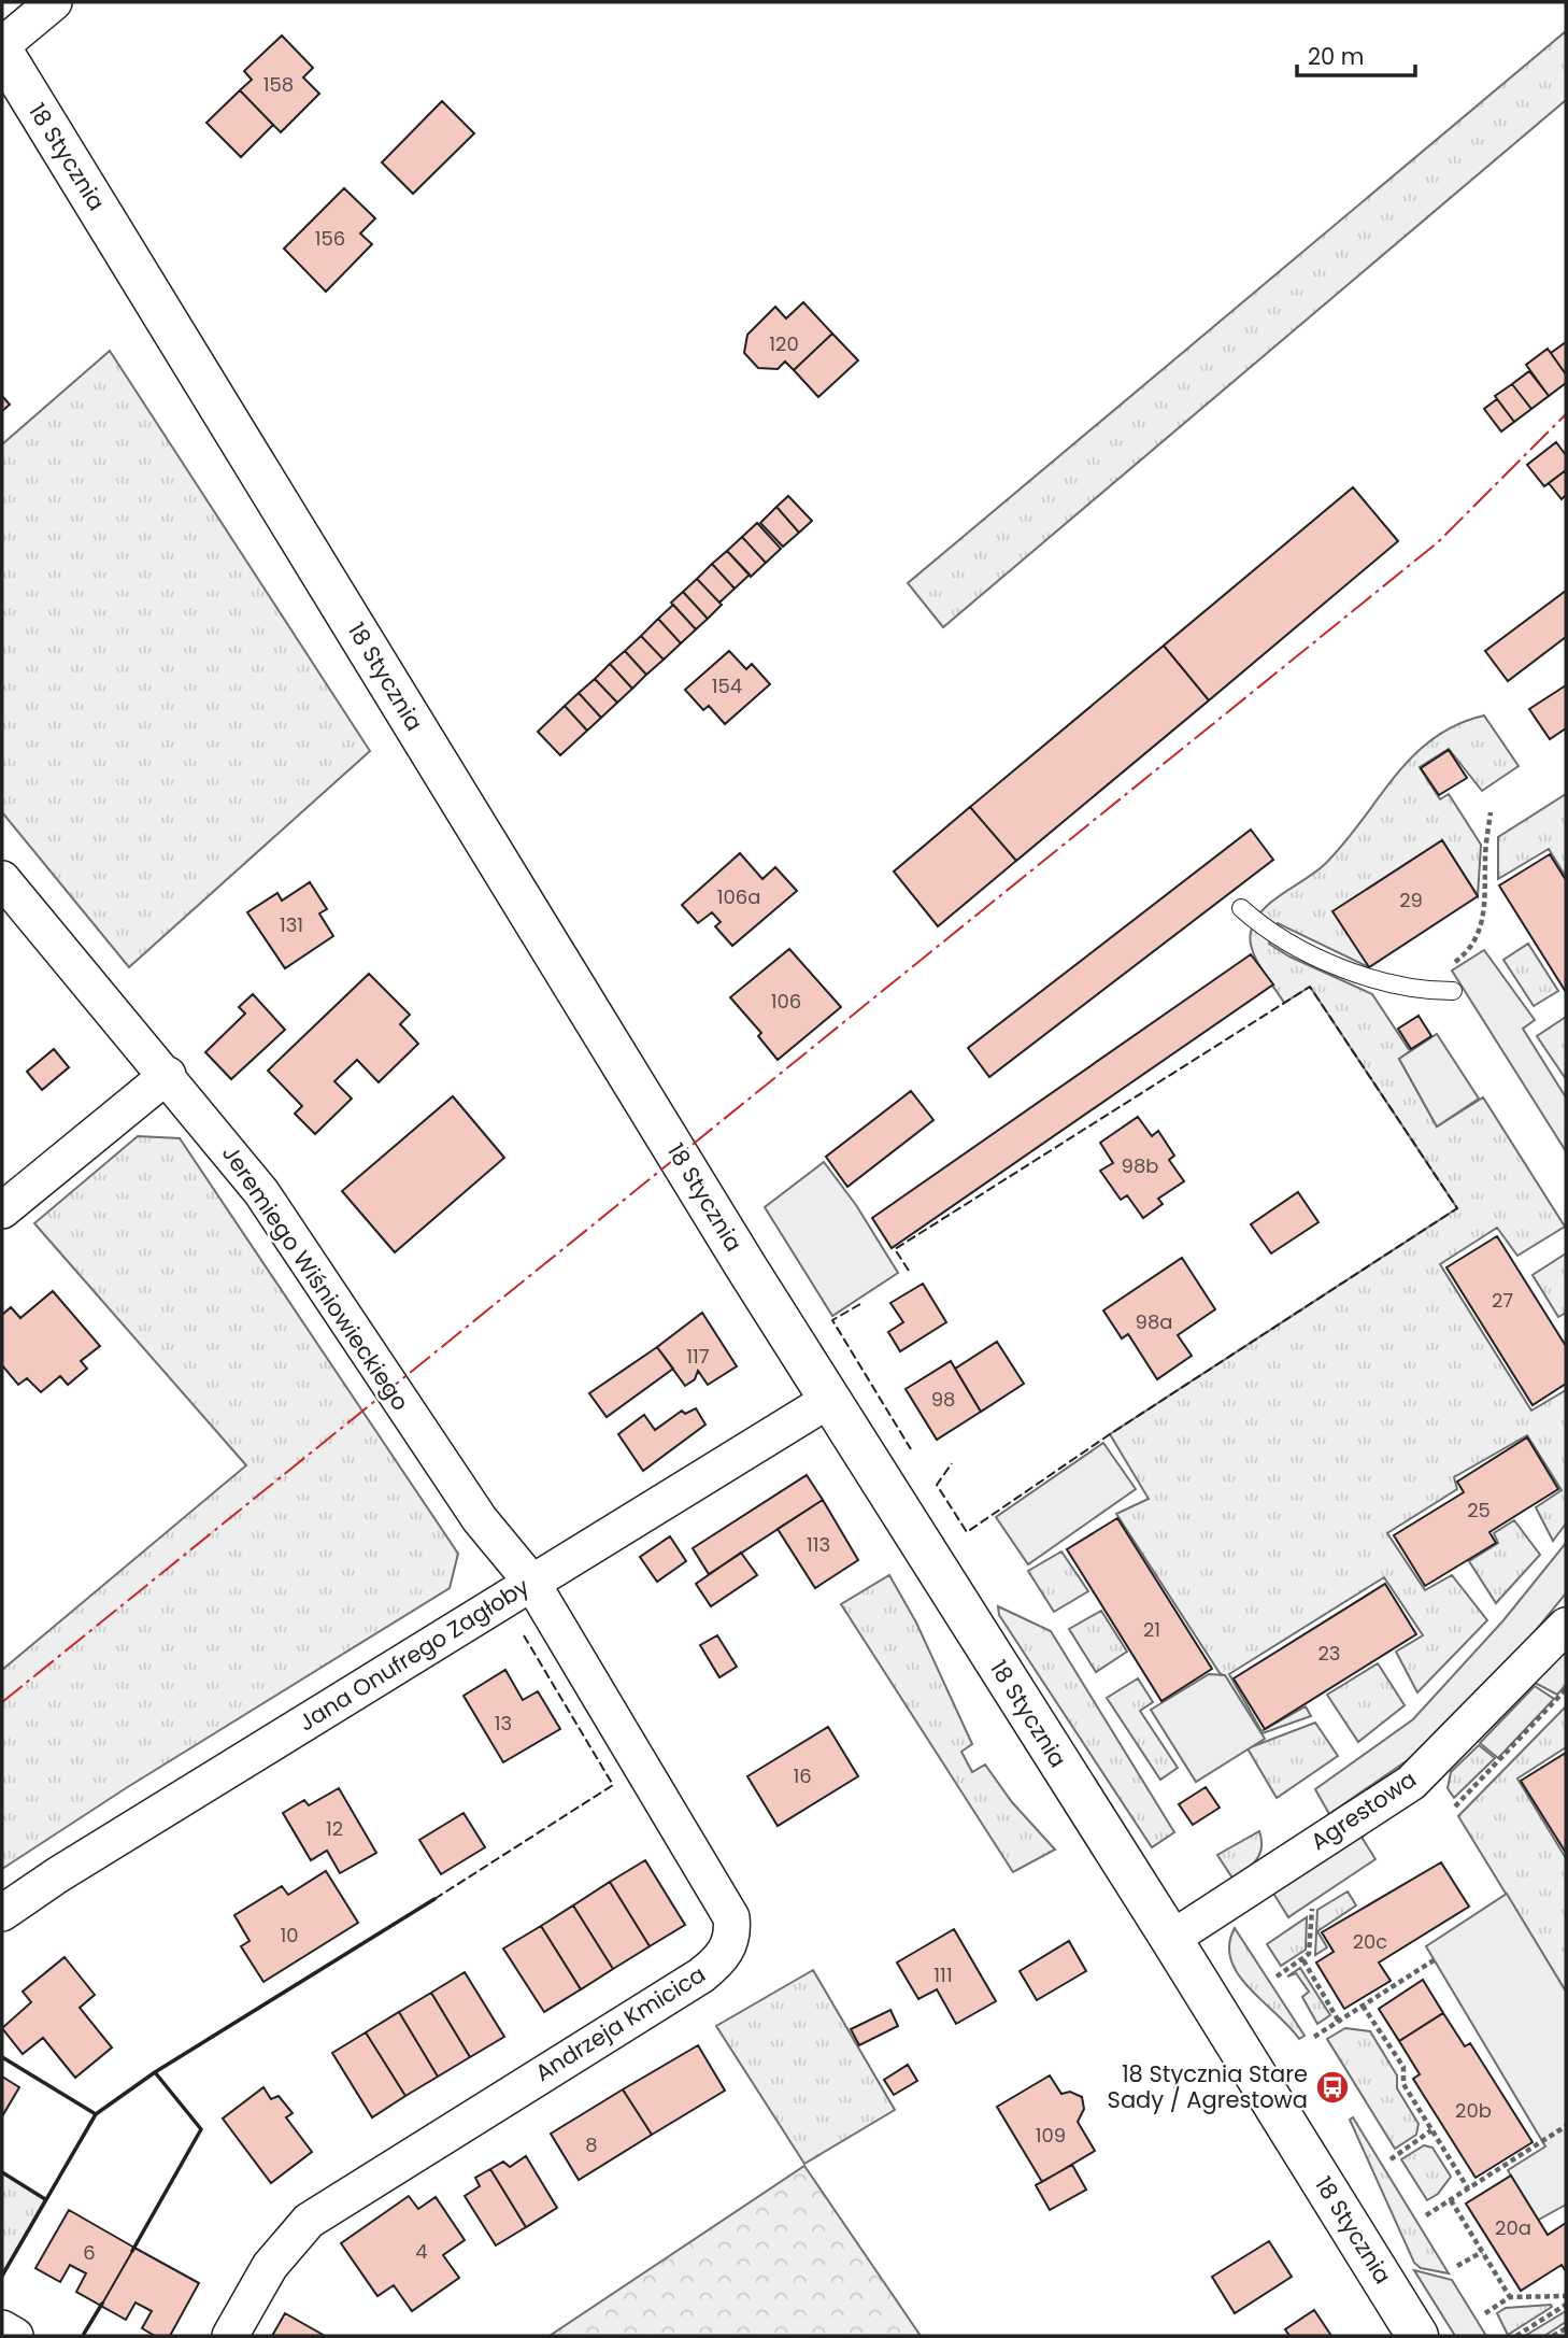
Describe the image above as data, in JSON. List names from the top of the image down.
{
  "streets": {
    "main road": ["18 Stycznia"],
    "street": [
      "Jeremiego Wiśniowieckiego",
      "Jana Onufrego Zagłoby",
      "Agrestowa",
      "Andrzeja Kmicica"
    ]
  },
  "crossings": [
    ["18 Stycznia", "Jana Onufrego Zagłoby"],
    ["18 Stycznia", "Agrestowa"],
    ["Jeremiego Wiśniowieckiego", "Jana Onufrego Zagłoby"],
    ["Jeremiego Wiśniowieckiego", "Andrzeja Kmicica"],
    ["Jana Onufrego Zagłoby", "Andrzeja Kmicica"]
  ],
  "places": {
    "bus stop": ["18 Stycznia Stare Sady / Agrestowa"]
  },
  "house_numbers": [
    "158",
    "156",
    "120",
    "154",
    "106a",
    "29",
    "131",
    "106",
    "98b",
    "27",
    "98a",
    "117",
    "98",
    "25",
    "113",
    "21",
    "23",
    "13",
    "16",
    "12",
    "10",
    "20c",
    "111",
    "20b",
    "109",
    "8",
    "20a",
    "4",
    "6"
  ],
  "scale_bar": "20 m"
}
